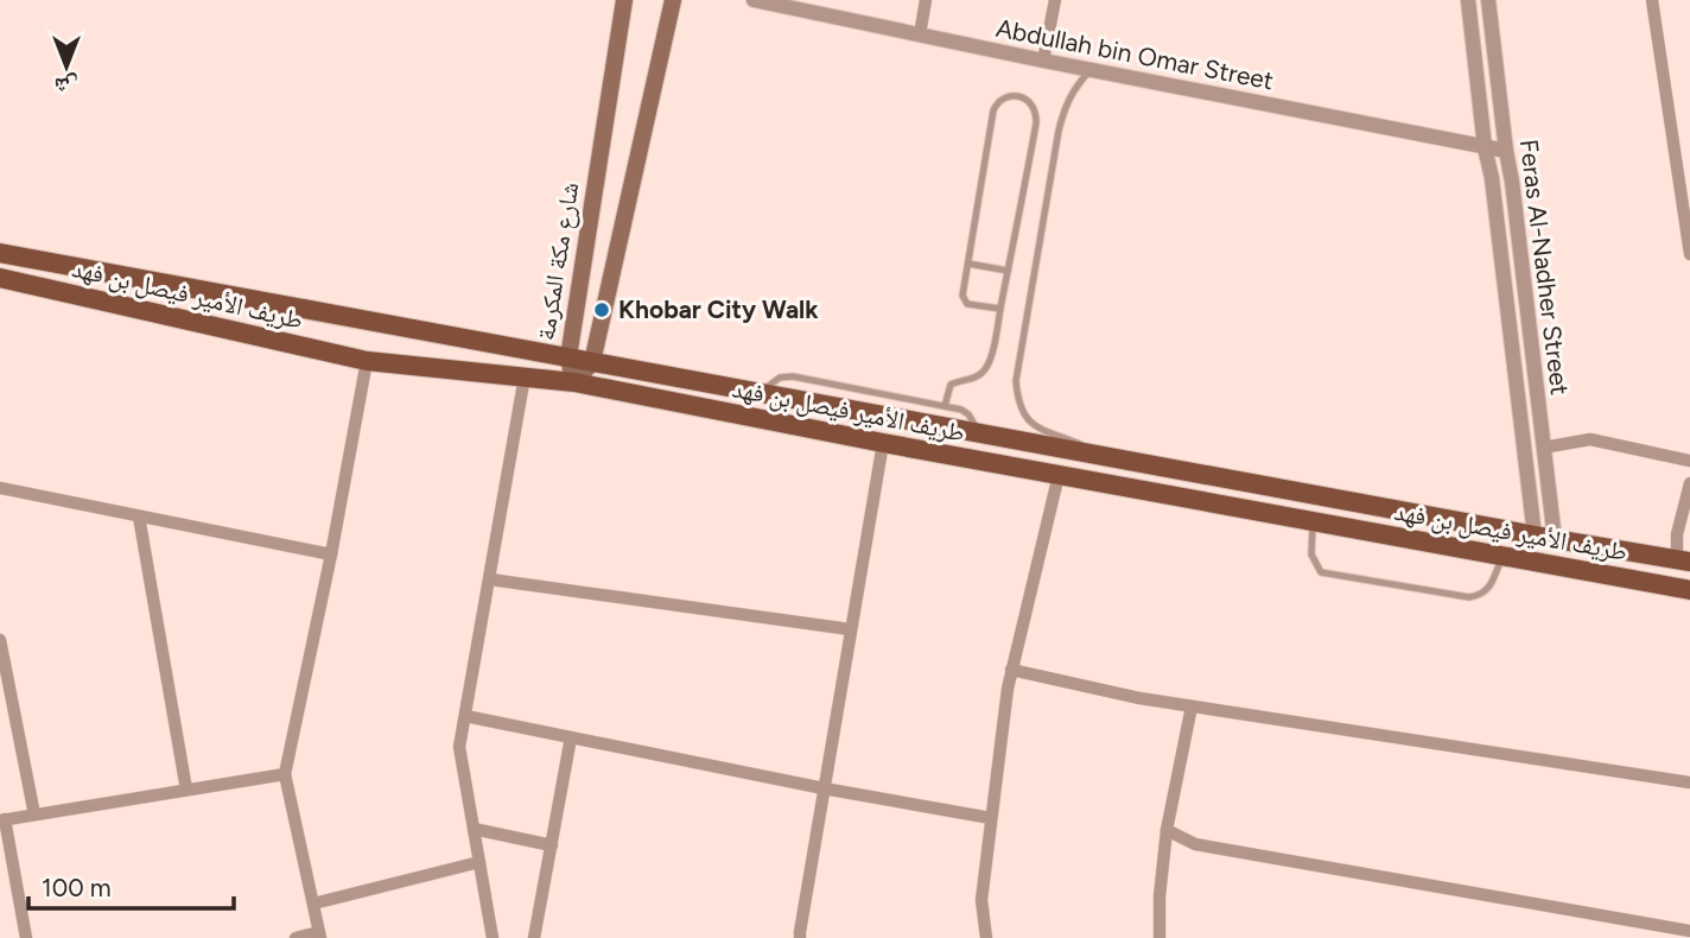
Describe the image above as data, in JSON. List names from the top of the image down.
{
  "streets": {
    "main road": ["شارع مكة المكرمة", "طريف الأمير فيصل بن فهد"],
    "street": ["Abdullah bin Omar Street", "Feras Al-Nadher Street"]
  },
  "crossings": [
    ["Abdullah bin Omar Street", "Feras Al-Nadher Street"],
    ["شارع مكة المكرمة", "طريف الأمير فيصل بن فهد"],
    ["Feras Al-Nadher Street", "طريف الأمير فيصل بن فهد"]
  ],
  "places": ["Khobar City Walk"],
  "scale_bar": "100 m",
  "north": "bottom"
}
